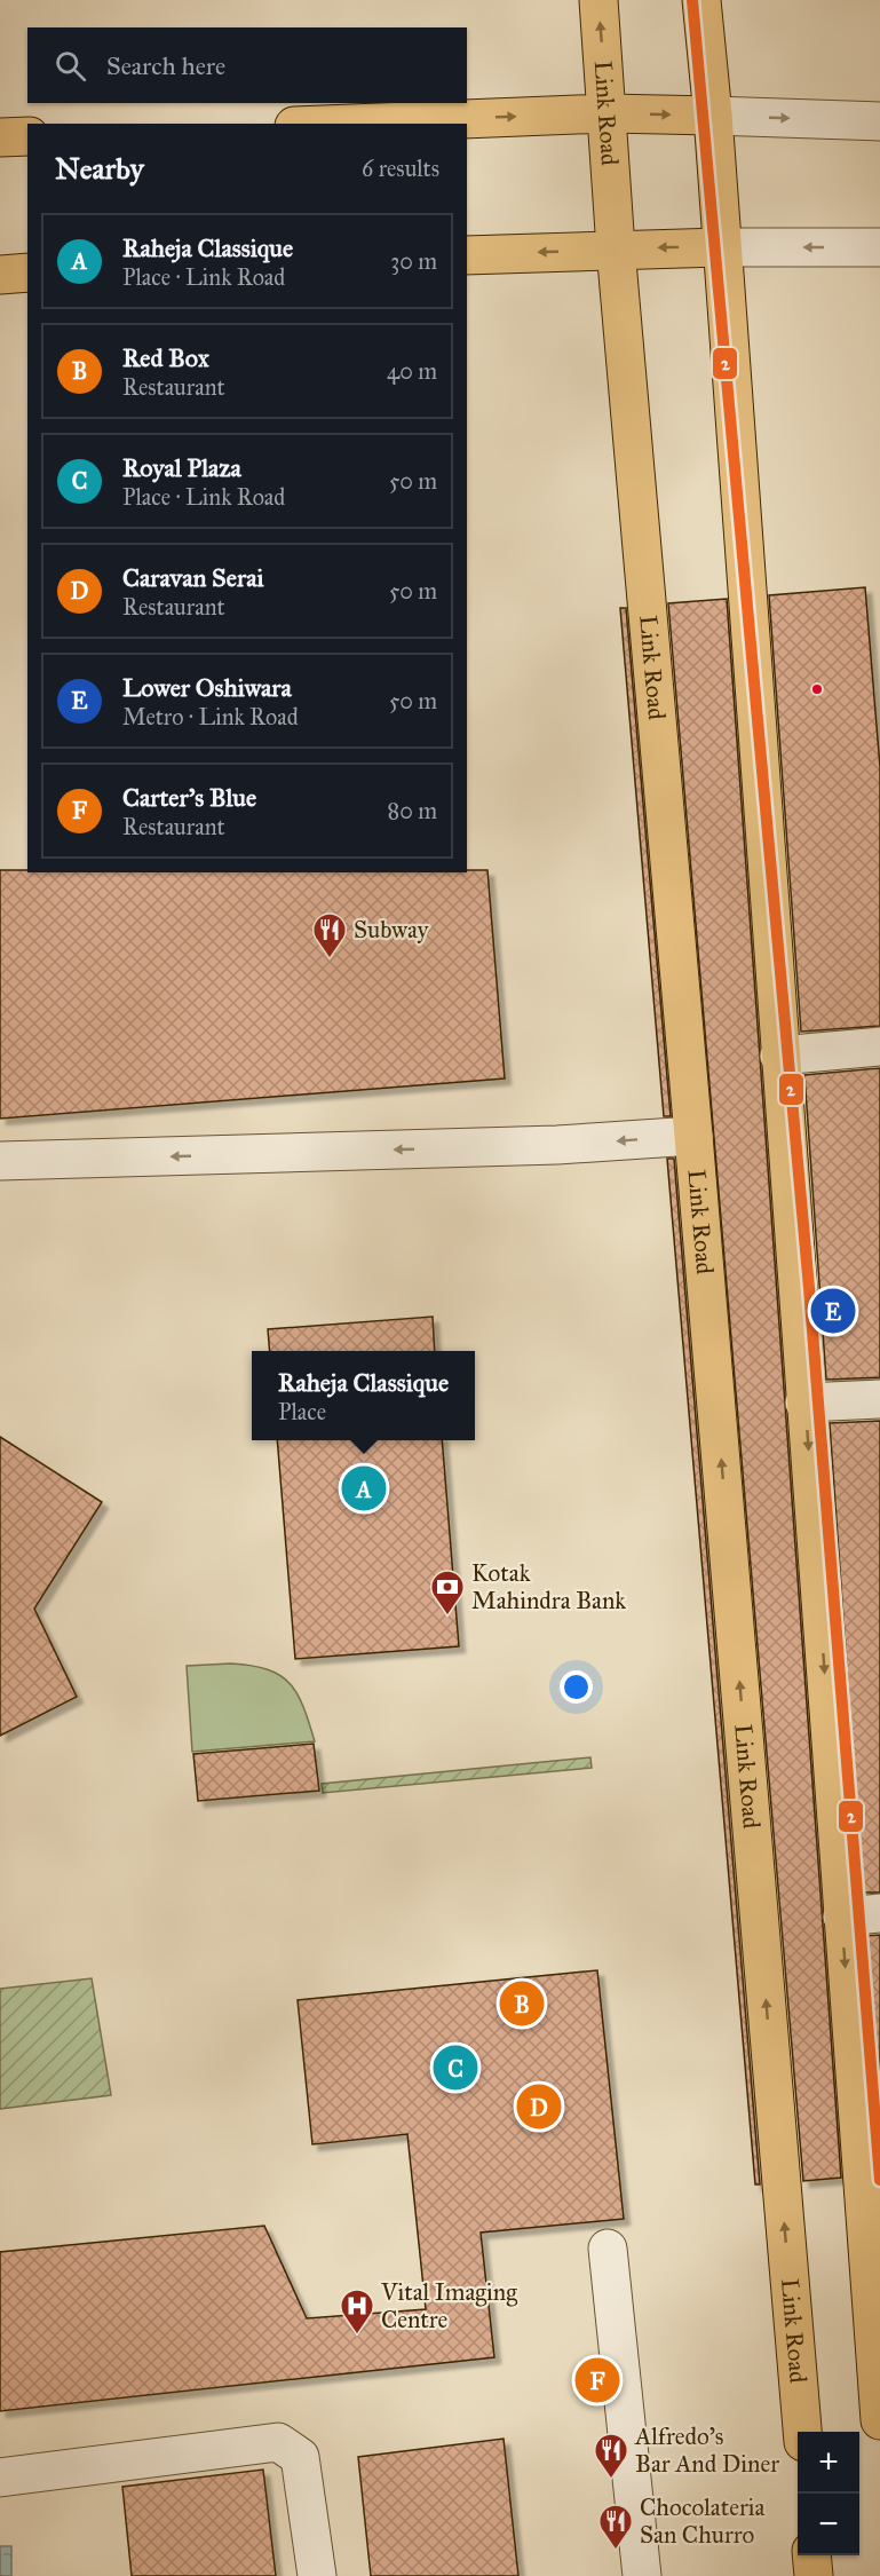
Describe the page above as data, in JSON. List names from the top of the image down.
{
  "streets": {
    "main road": ["Link Road"]
  },
  "places": {
    "restaurant": ["Subway", "Alfredo's Bar And Diner", "Chocolateria San Churro"],
    "bank": ["Kotak Mahindra Bank"],
    "hospital": ["Vital Imaging Centre"]
  },
  "lines": ["transit line 2"],
  "page": {
    "search": "Search here",
    "heading": ["Nearby", "6 results"],
    "list": [
      {
        "mark": "A",
        "name": "Raheja Classique",
        "note": "Place · Link Road",
        "value": "30 m"
      },
      {
        "mark": "B",
        "name": "Red Box",
        "note": "Restaurant",
        "value": "40 m"
      },
      {
        "mark": "C",
        "name": "Royal Plaza",
        "note": "Place · Link Road",
        "value": "50 m"
      },
      {
        "mark": "D",
        "name": "Caravan Serai",
        "note": "Restaurant",
        "value": "50 m"
      },
      {
        "mark": "E",
        "name": "Lower Oshiwara",
        "note": "Metro · Link Road",
        "value": "50 m"
      },
      {
        "mark": "F",
        "name": "Carter's Blue",
        "note": "Restaurant",
        "value": "80 m"
      }
    ],
    "pins": [
      "E",
      "A",
      "B",
      "C",
      "D",
      "F"
    ],
    "popup": ["Raheja Classique", "Place"],
    "map_buttons": ["+", "−"]
  }
}
